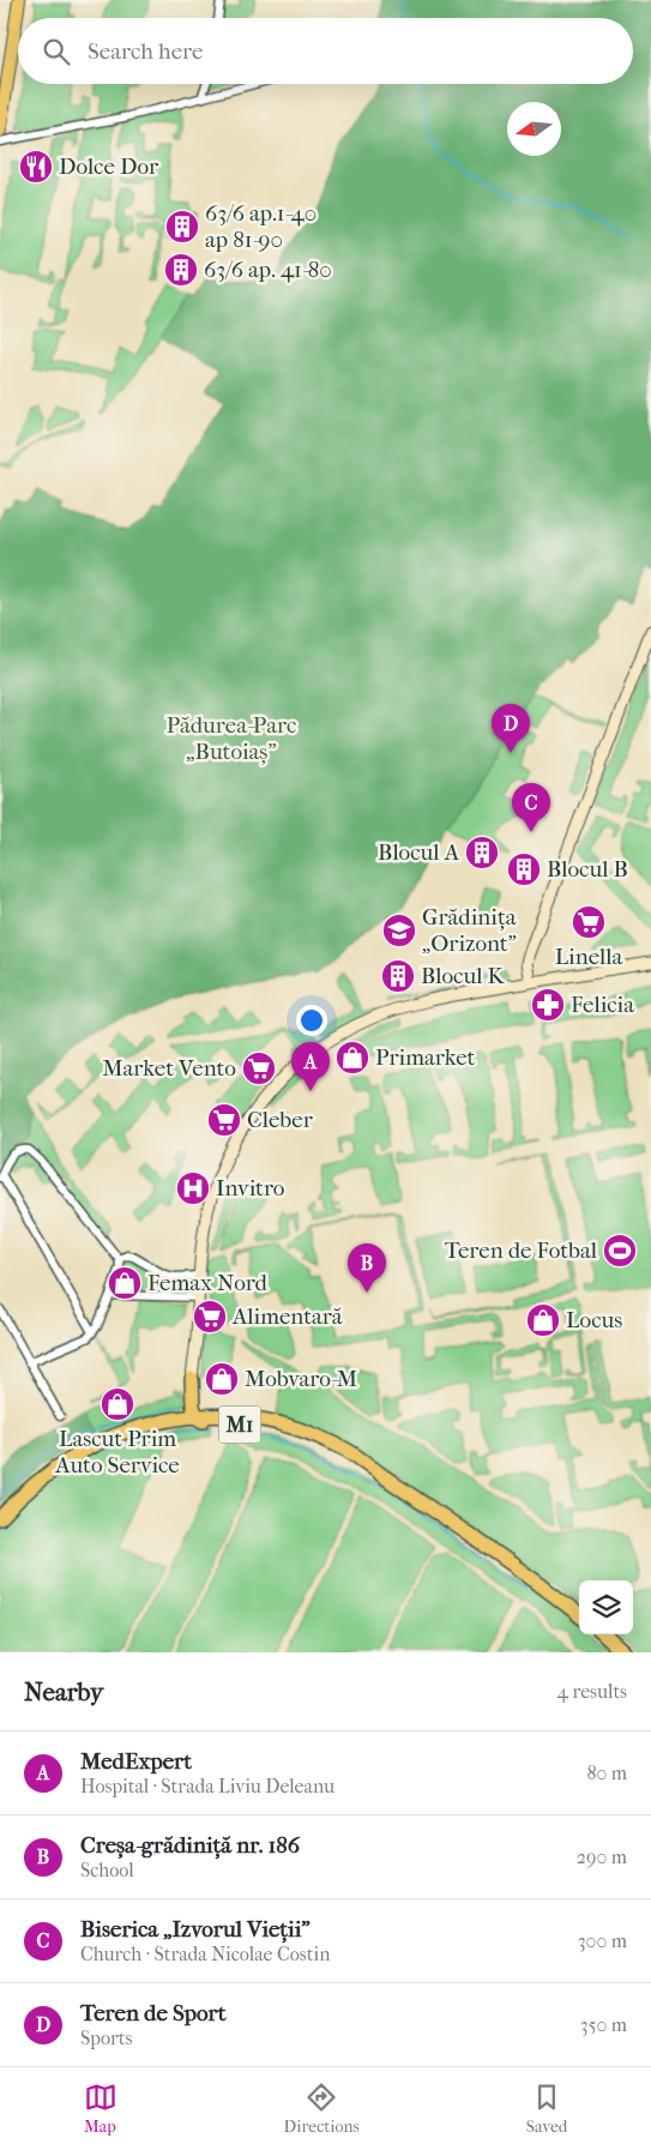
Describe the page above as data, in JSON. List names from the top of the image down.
{
  "streets": {
    "highway": ["M1"]
  },
  "parks": ["Pădurea-Parc „Butoiaș”"],
  "places": {
    "restaurant": ["Dolce Dor"],
    "building": [
      "63/6 ap.1-40 ap 81-90",
      "63/6 ap. 41-80",
      "Blocul A",
      "Blocul B",
      "Blocul K"
    ],
    "supermarket": [
      "Linella",
      "Market Vento",
      "Cleber",
      "Alimentară"
    ],
    "school or university": ["Grădinița „Orizont”"],
    "pharmacy": ["Felicia"],
    "shop": [
      "Primarket",
      "Femax Nord",
      "Locus",
      "Mobvaro-M",
      "Lascut Prim Auto Service"
    ],
    "hospital": ["Invitro"],
    "sports": ["Teren de Fotbal"]
  },
  "north": "left",
  "page": {
    "search": "Search here",
    "pins": [
      "D",
      "C",
      "A",
      "B"
    ],
    "heading": ["Nearby", "4 results"],
    "list": [
      {
        "mark": "A",
        "name": "MedExpert",
        "note": "Hospital · Strada Liviu Deleanu",
        "value": "80 m"
      },
      {
        "mark": "B",
        "name": "Creșa-grădiniță nr. 186",
        "note": "School",
        "value": "290 m"
      },
      {
        "mark": "C",
        "name": "Biserica „Izvorul Vieții”",
        "note": "Church · Strada Nicolae Costin",
        "value": "300 m"
      },
      {
        "mark": "D",
        "name": "Teren de Sport",
        "note": "Sports",
        "value": "350 m"
      }
    ],
    "nav": ["Map", "Directions", "Saved"]
  }
}
